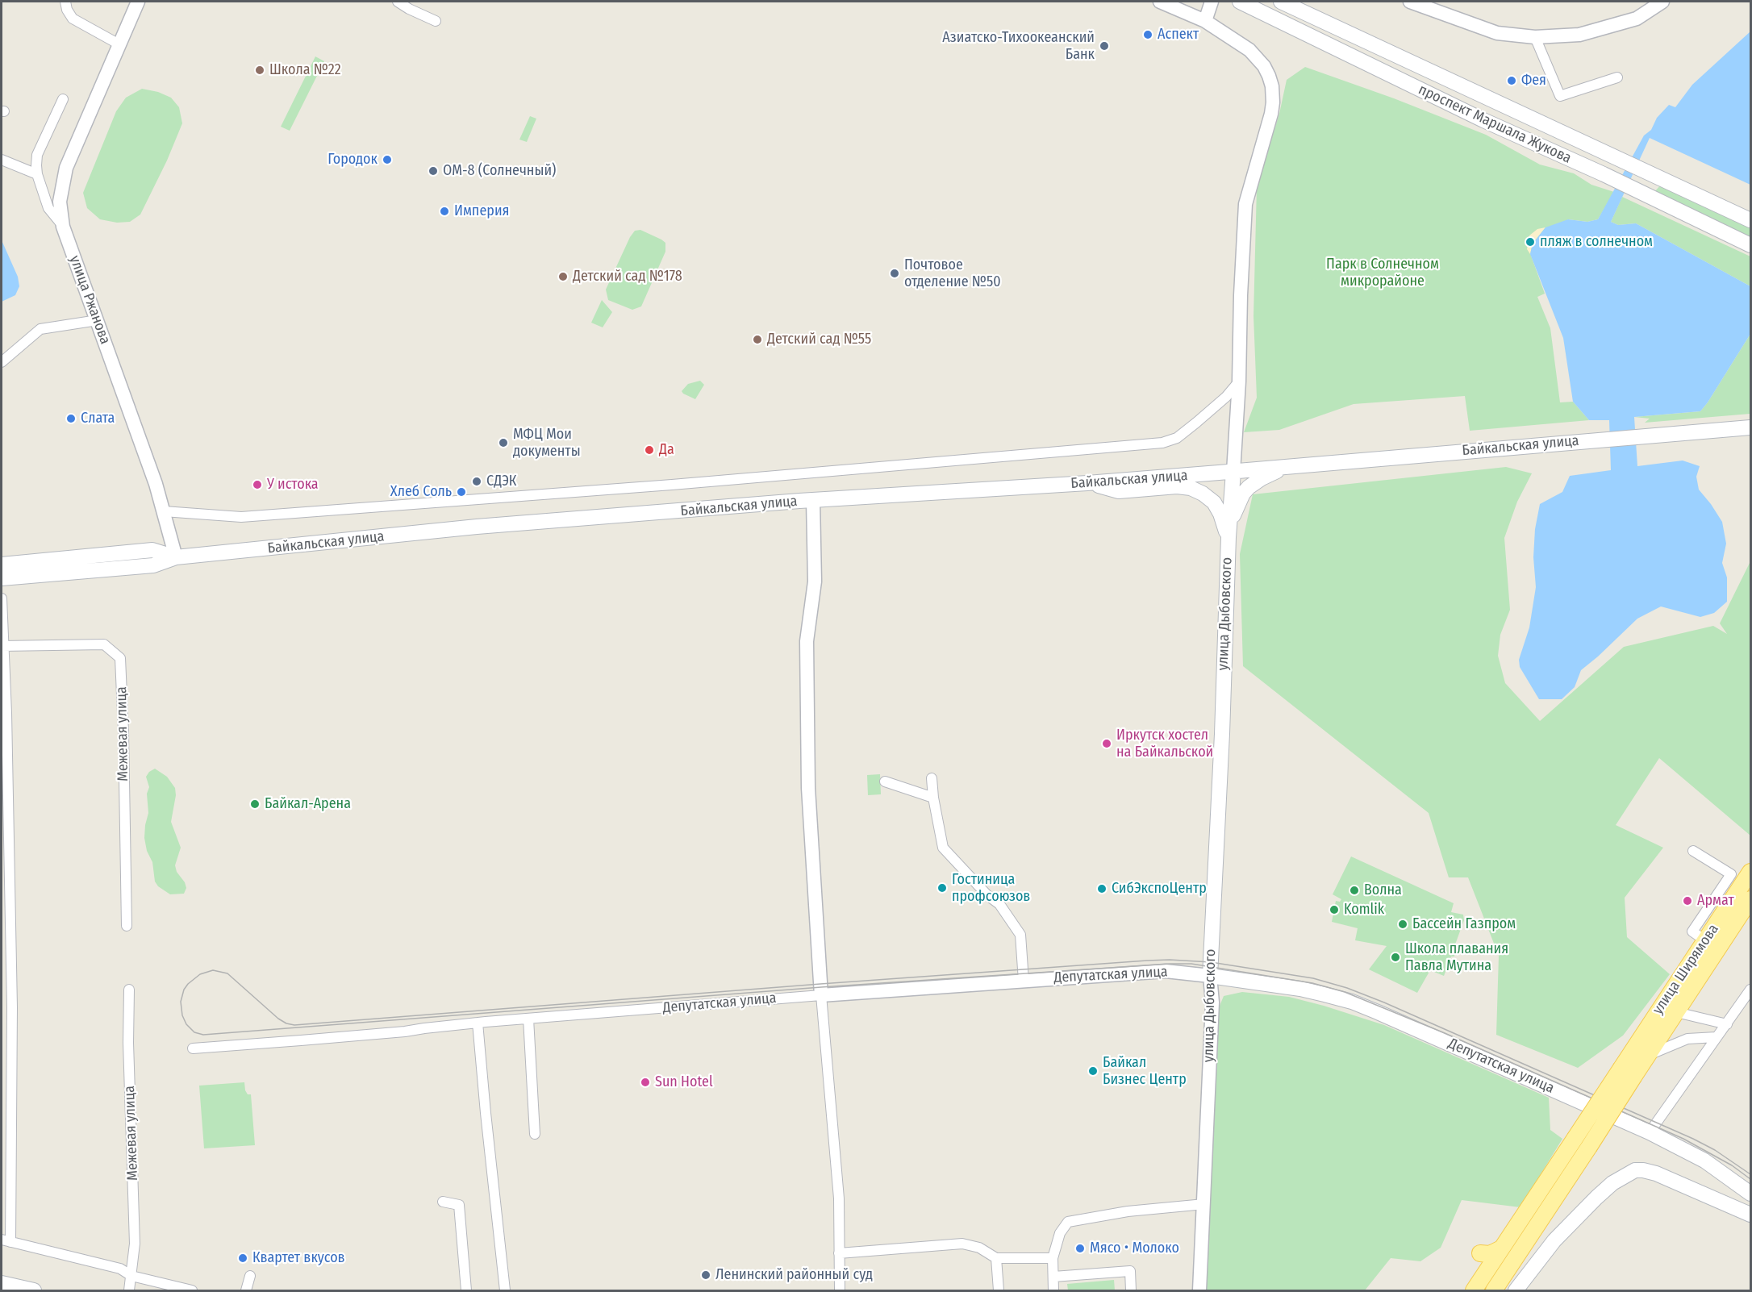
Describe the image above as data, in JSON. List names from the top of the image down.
{
  "streets": {
    "main road": [
      "проспект Маршала Жукова",
      "Байкальская улица",
      "улица Дыбовского",
      "улица Ширямова",
      "Депутатская улица"
    ],
    "street": ["улица Ржанова", "Межевая улица"]
  },
  "crossings": [
    ["улица Ржанова", "Байкальская улица"],
    ["Байкальская улица", "улица Дыбовского"],
    ["улица Дыбовского", "Депутатская улица"]
  ],
  "parks": ["Парк в Солнечном микрорайоне"],
  "places": [
    "Аспект",
    "Азиатско-Тихоокеанский Банк",
    "Школа №22",
    "Фея",
    "Городок",
    "ОМ-8 (Солнечный)",
    "Империя",
    "пляж в солнечном",
    "Почтовое отделение №50",
    "Детский сад №178",
    "Детский сад №55",
    "Слата",
    "МФЦ Мои документы",
    "Да",
    "СДЭК",
    "У истока",
    "Хлеб Соль",
    "Иркутск хостел на Байкальской",
    "Байкал-Арена",
    "Гостиница профсоюзов",
    "СибЭкспоЦентр",
    "Волна",
    "Армат",
    "Komlik",
    "Бассейн Газпром",
    "Школа плавания Павла Мутина",
    "Байкал Бизнес Центр",
    "Sun Hotel",
    "Мясо • Молоко",
    "Квартет вкусов",
    "Ленинский районный суд"
  ]
}
